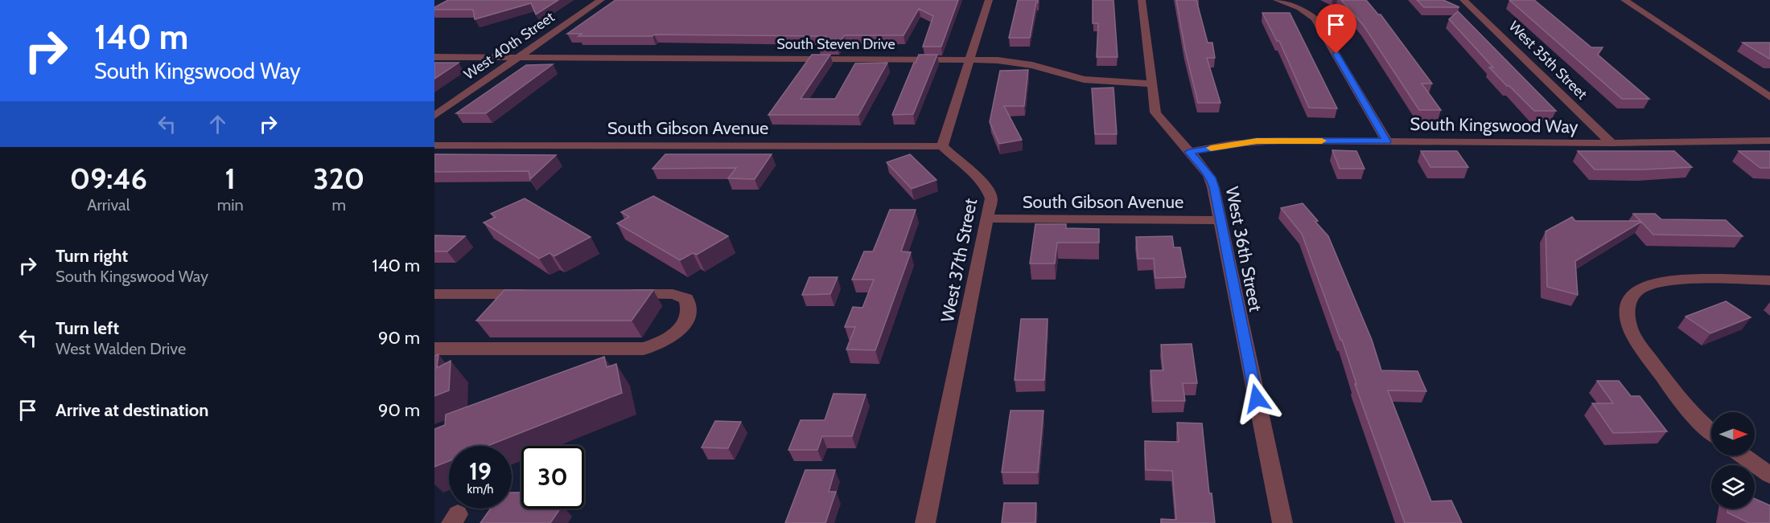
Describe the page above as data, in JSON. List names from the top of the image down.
{
  "streets": {
    "street": [
      "South Steven Drive",
      "West 40th Street",
      "West 35th Street",
      "South Kingswood Way",
      "South Gibson Avenue",
      "West 36th Street",
      "West 37th Street"
    ]
  },
  "crossings": [
    ["South Steven Drive", "West 40th Street"],
    ["South Steven Drive", "West 36th Street"],
    ["West 35th Street", "South Kingswood Way"],
    ["South Kingswood Way", "West 36th Street"],
    ["South Gibson Avenue", "West 36th Street"],
    ["South Gibson Avenue", "West 37th Street"]
  ],
  "north": "right",
  "page": {
    "turn": ["140 m", "South Kingswood Way"],
    "eta": [
      "09:46",
      "Arrival",
      "1",
      "min",
      "320",
      "m"
    ],
    "list": [
      {
        "name": "Turn right",
        "note": "South Kingswood Way",
        "value": "140 m"
      },
      {
        "name": "Turn left",
        "note": "West Walden Drive",
        "value": "90 m"
      },
      {
        "name": "Arrive at destination",
        "value": "90 m"
      }
    ],
    "speed": "19 km/h",
    "limit": "30"
  }
}
